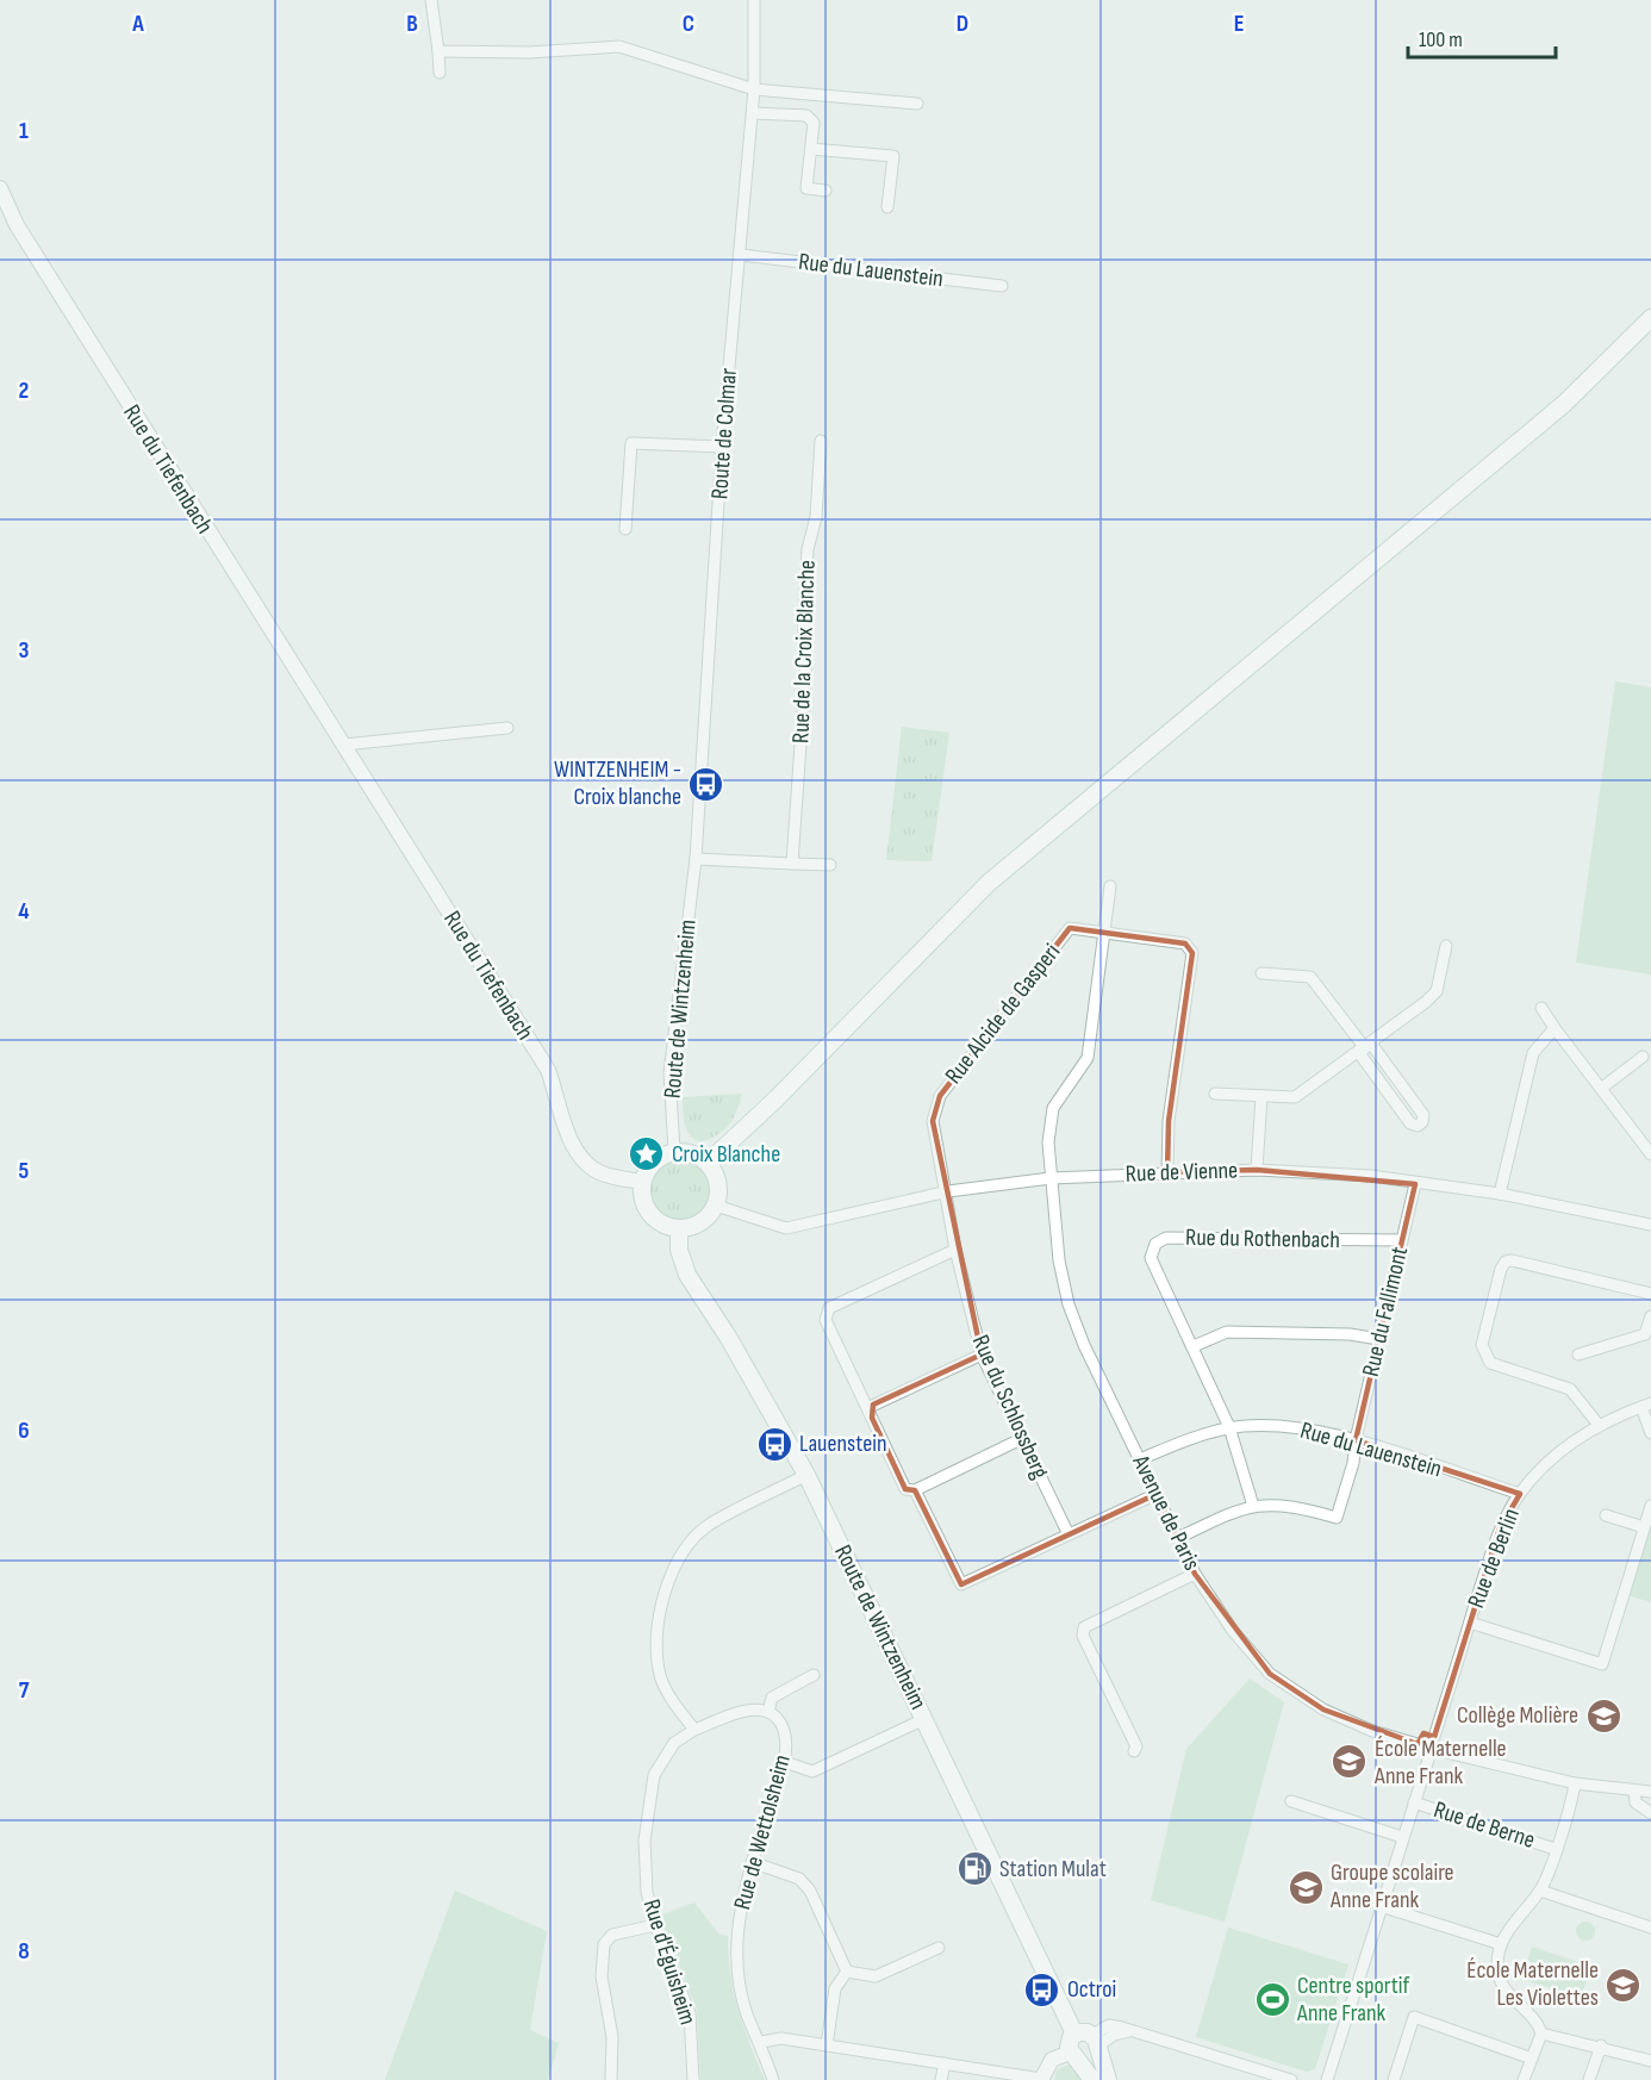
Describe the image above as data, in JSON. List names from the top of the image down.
{
  "streets": {
    "main road": ["Route de Wintzenheim"],
    "street": [
      "Rue du Lauenstein",
      "Route de Colmar",
      "Rue du Tiefenbach",
      "Rue de la Croix Blanche",
      "Rue Alcide de Gasperi",
      "Rue de Vienne",
      "Rue du Rothenbach",
      "Rue du Fallimont",
      "Rue du Schlossberg",
      "Avenue de Paris",
      "Rue de Berlin",
      "Rue de Berne",
      "Rue de Wettolsheim",
      "Rue d'Éguisheim"
    ]
  },
  "crossings": [
    ["Rue du Lauenstein", "Route de Colmar"],
    ["Rue du Lauenstein", "Rue du Rothenbach"],
    ["Rue du Lauenstein", "Rue du Fallimont"],
    ["Rue du Lauenstein", "Avenue de Paris"],
    ["Rue du Lauenstein", "Rue de Berlin"],
    ["Route de Colmar", "Route de Wintzenheim"],
    ["Rue du Tiefenbach", "Route de Wintzenheim"],
    ["Rue du Tiefenbach", "Rue de Vienne"],
    ["Route de Wintzenheim", "Rue de Vienne"],
    ["Rue Alcide de Gasperi", "Rue de Vienne"],
    ["Rue Alcide de Gasperi", "Rue du Schlossberg"],
    ["Rue Alcide de Gasperi", "Avenue de Paris"],
    ["Rue de Vienne", "Rue du Fallimont"],
    ["Rue de Vienne", "Rue du Schlossberg"],
    ["Rue de Vienne", "Avenue de Paris"],
    ["Rue du Rothenbach", "Rue du Fallimont"],
    ["Avenue de Paris", "Rue de Berlin"],
    ["Avenue de Paris", "Rue de Berne"],
    ["Rue de Berlin", "Rue de Berne"]
  ],
  "places": {
    "bus stop": ["WINTZENHEIM - Croix blanche", "Lauenstein", "Octroi"],
    "place": ["Croix Blanche"],
    "school or university": [
      "Collège Molière",
      "École Maternelle Anne Frank",
      "Groupe scolaire Anne Frank",
      "École Maternelle Les Violettes"
    ],
    "fuel station": ["Station Mulat"],
    "sports": ["Centre sportif Anne Frank"]
  },
  "scale_bar": "100 m",
  "grid": {
    "columns": [
      "A",
      "B",
      "C",
      "D",
      "E"
    ],
    "rows": [
      "1",
      "2",
      "3",
      "4",
      "5",
      "6",
      "7",
      "8"
    ]
  }
}
